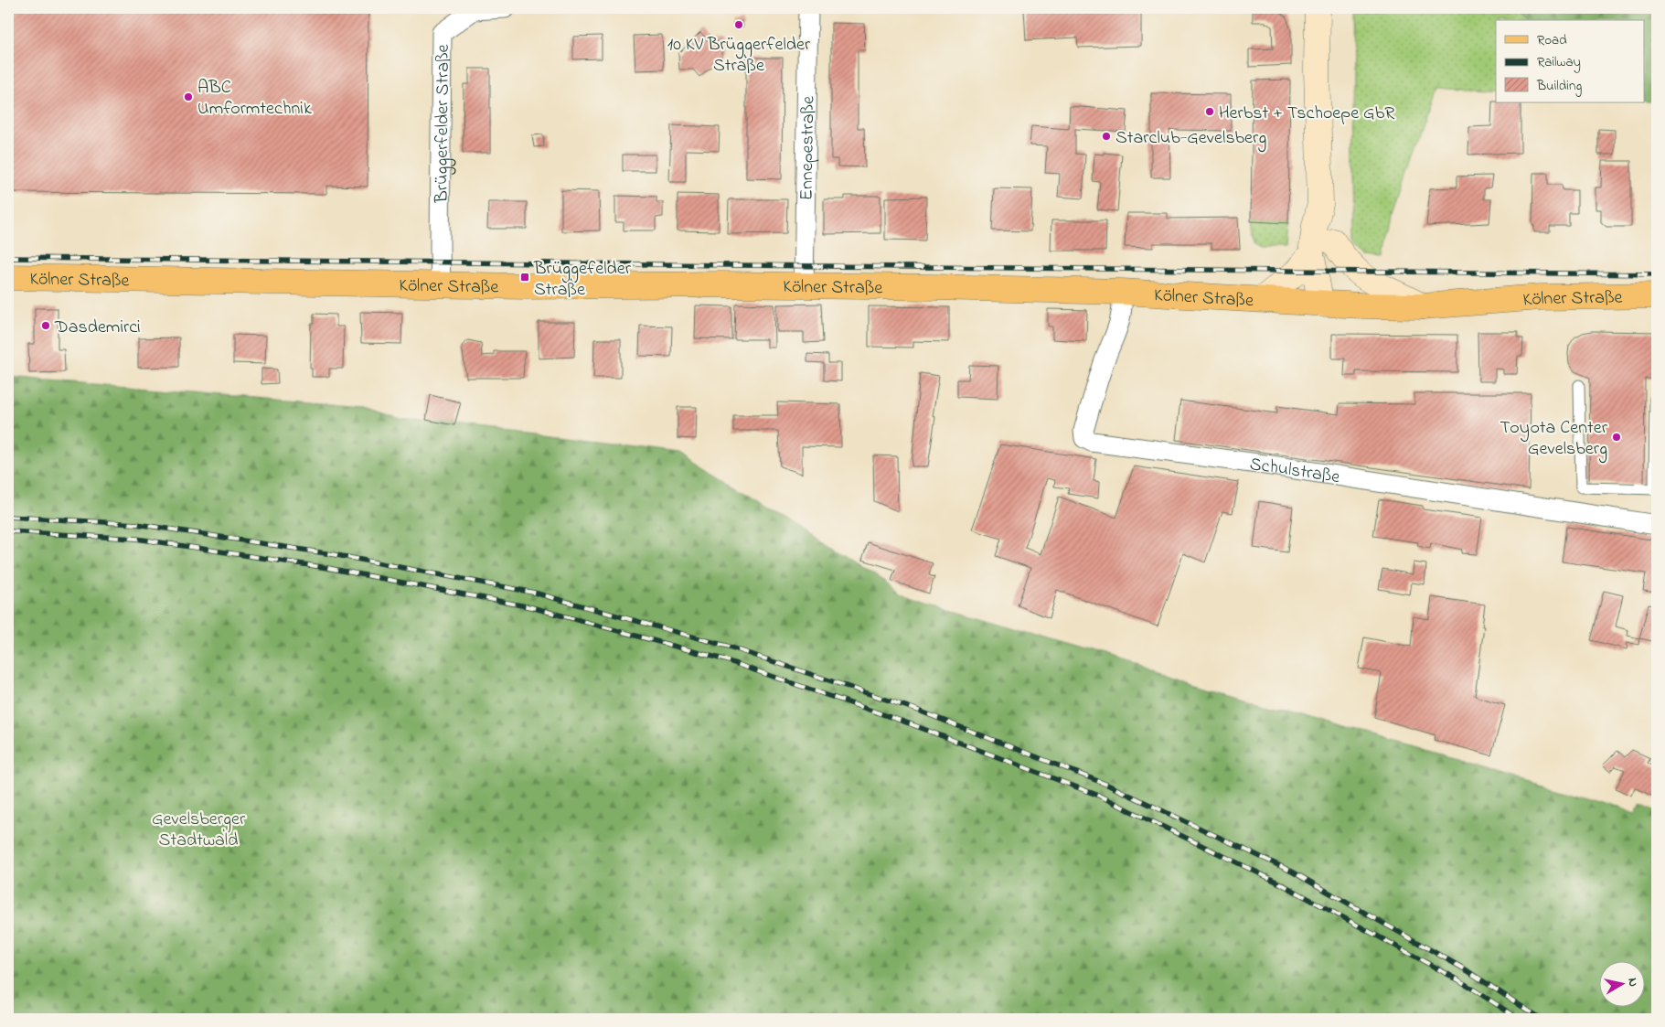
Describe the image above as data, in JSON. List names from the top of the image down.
{
  "streets": {
    "main road": ["Kölner Straße"],
    "street": ["Brüggerfelder Straße", "Ennepestraße", "Schulstraße"]
  },
  "crossings": [
    ["Brüggerfelder Straße", "Kölner Straße"],
    ["Ennepestraße", "Kölner Straße"],
    ["Kölner Straße", "Schulstraße"]
  ],
  "parks": ["Gevelsberger Stadtwald"],
  "places": {
    "other": [
      "10 KV Brüggerfelder Straße",
      "ABC Umformtechnik",
      "Herbst + Tschoepe GbR",
      "Starclub-Gevelsberg",
      "Dasdemirci",
      "Toyota Center Gevelsberg"
    ],
    "transit": ["Brüggefelder Straße"]
  },
  "legend": ["Road", "Railway", "Building"],
  "north": "right"
}
